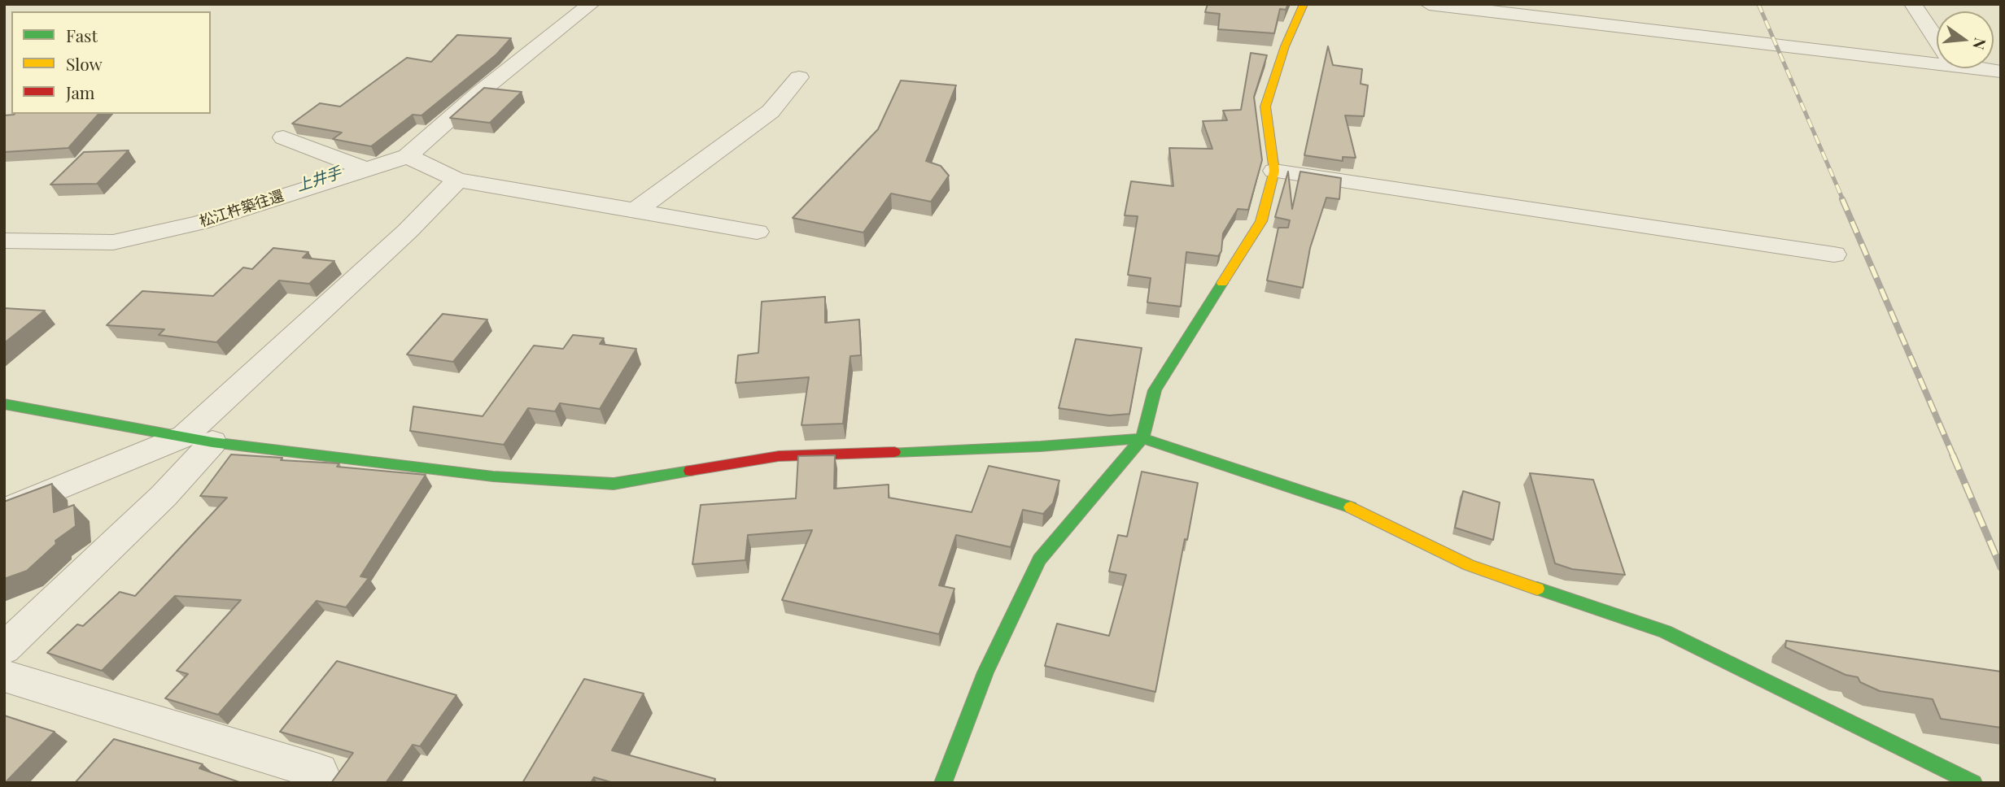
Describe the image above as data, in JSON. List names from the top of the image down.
{
  "streets": {
    "street": ["松江杵築往還"]
  },
  "water": ["上井手"],
  "legend": ["Fast", "Slow", "Jam"],
  "north": "right"
}
